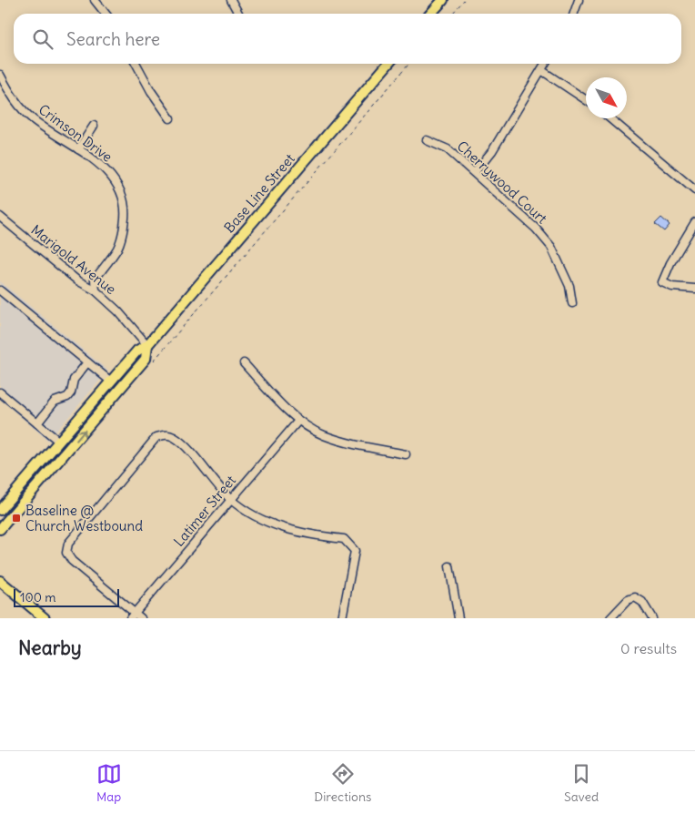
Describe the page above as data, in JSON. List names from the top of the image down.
{
  "streets": {
    "main road": ["Base Line Street"],
    "street": [
      "Crimson Drive",
      "Cherrywood Court",
      "Marigold Avenue",
      "Latimer Street"
    ]
  },
  "crossings": [
    ["Crimson Drive", "Marigold Avenue"],
    ["Base Line Street", "Marigold Avenue"]
  ],
  "places": {
    "transit": ["Baseline @ Church Westbound"]
  },
  "scale_bar": "100 m",
  "north": "bottom right",
  "page": {
    "search": "Search here",
    "scale": "100 m",
    "heading": ["Nearby", "0 results"],
    "nav": ["Map", "Directions", "Saved"]
  }
}
